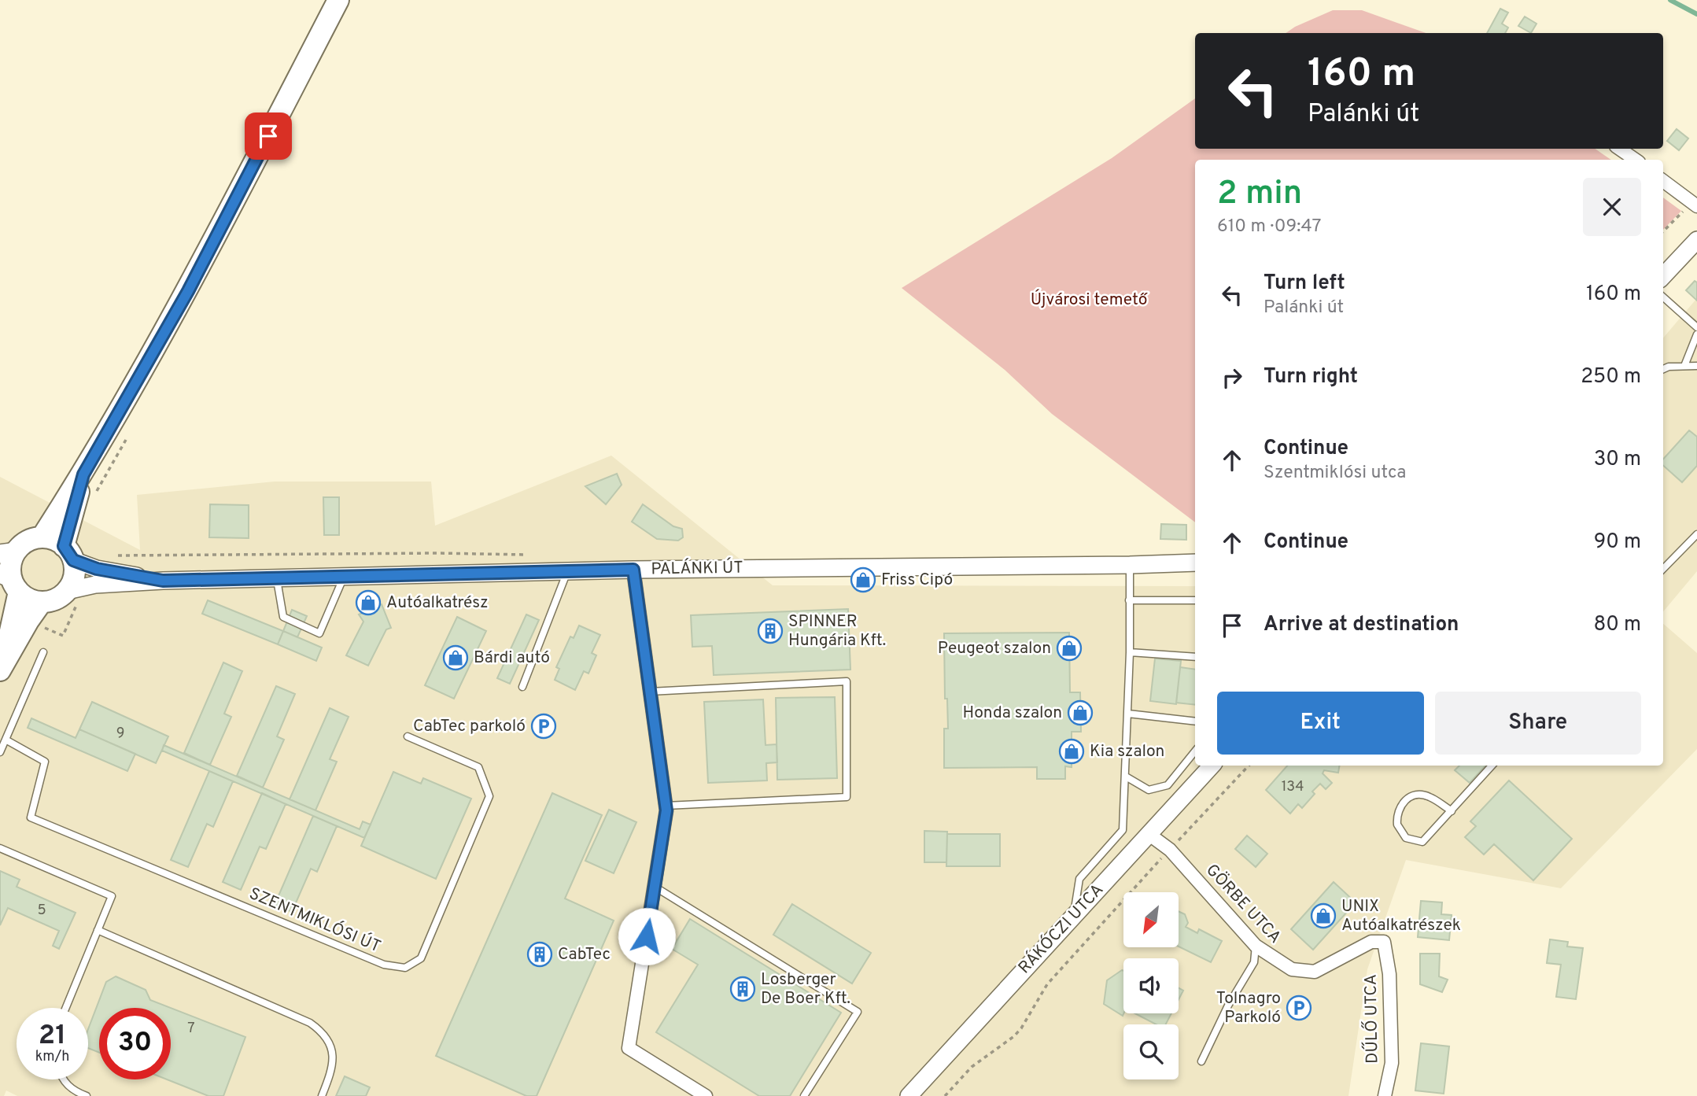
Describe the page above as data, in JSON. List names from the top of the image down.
{
  "streets": {
    "street": [
      "PALÁNKI ÚT",
      "GÖRBE UTCA",
      "RÁKÓCZI UTCA",
      "DŰLŐ UTCA"
    ],
    "lane": ["SZENTMIKLÓSI ÚT"]
  },
  "crossings": [
    ["GÖRBE UTCA", "RÁKÓCZI UTCA"],
    ["GÖRBE UTCA", "DŰLŐ UTCA"]
  ],
  "parks": ["Újvárosi temető"],
  "places": {
    "shop": [
      "Friss Cipó",
      "Autóalkatrész",
      "Peugeot szalon",
      "Bárdi autó",
      "Honda szalon",
      "Kia szalon",
      "UNIX Autóalkatrészek"
    ],
    "building": ["SPINNER Hungária Kft.", "CabTec", "Losberger De Boer Kft."],
    "parking": ["CabTec parkoló", "Tolnagro Parkoló"]
  },
  "house_numbers": [
    "9",
    "134",
    "5",
    "7"
  ],
  "north": "bottom left",
  "page": {
    "turn": ["160 m", "Palánki út"],
    "heading": ["2 min", "610 m · 09:47"],
    "list": [
      {
        "name": "Turn left",
        "note": "Palánki út",
        "value": "160 m"
      },
      {
        "name": "Turn right",
        "value": "250 m"
      },
      {
        "name": "Continue",
        "note": "Szentmiklósi utca",
        "value": "30 m"
      },
      {
        "name": "Continue",
        "value": "90 m"
      },
      {
        "name": "Arrive at destination",
        "value": "80 m"
      }
    ],
    "buttons": ["Exit", "Share"],
    "speed": "21 km/h",
    "limit": "30"
  }
}
